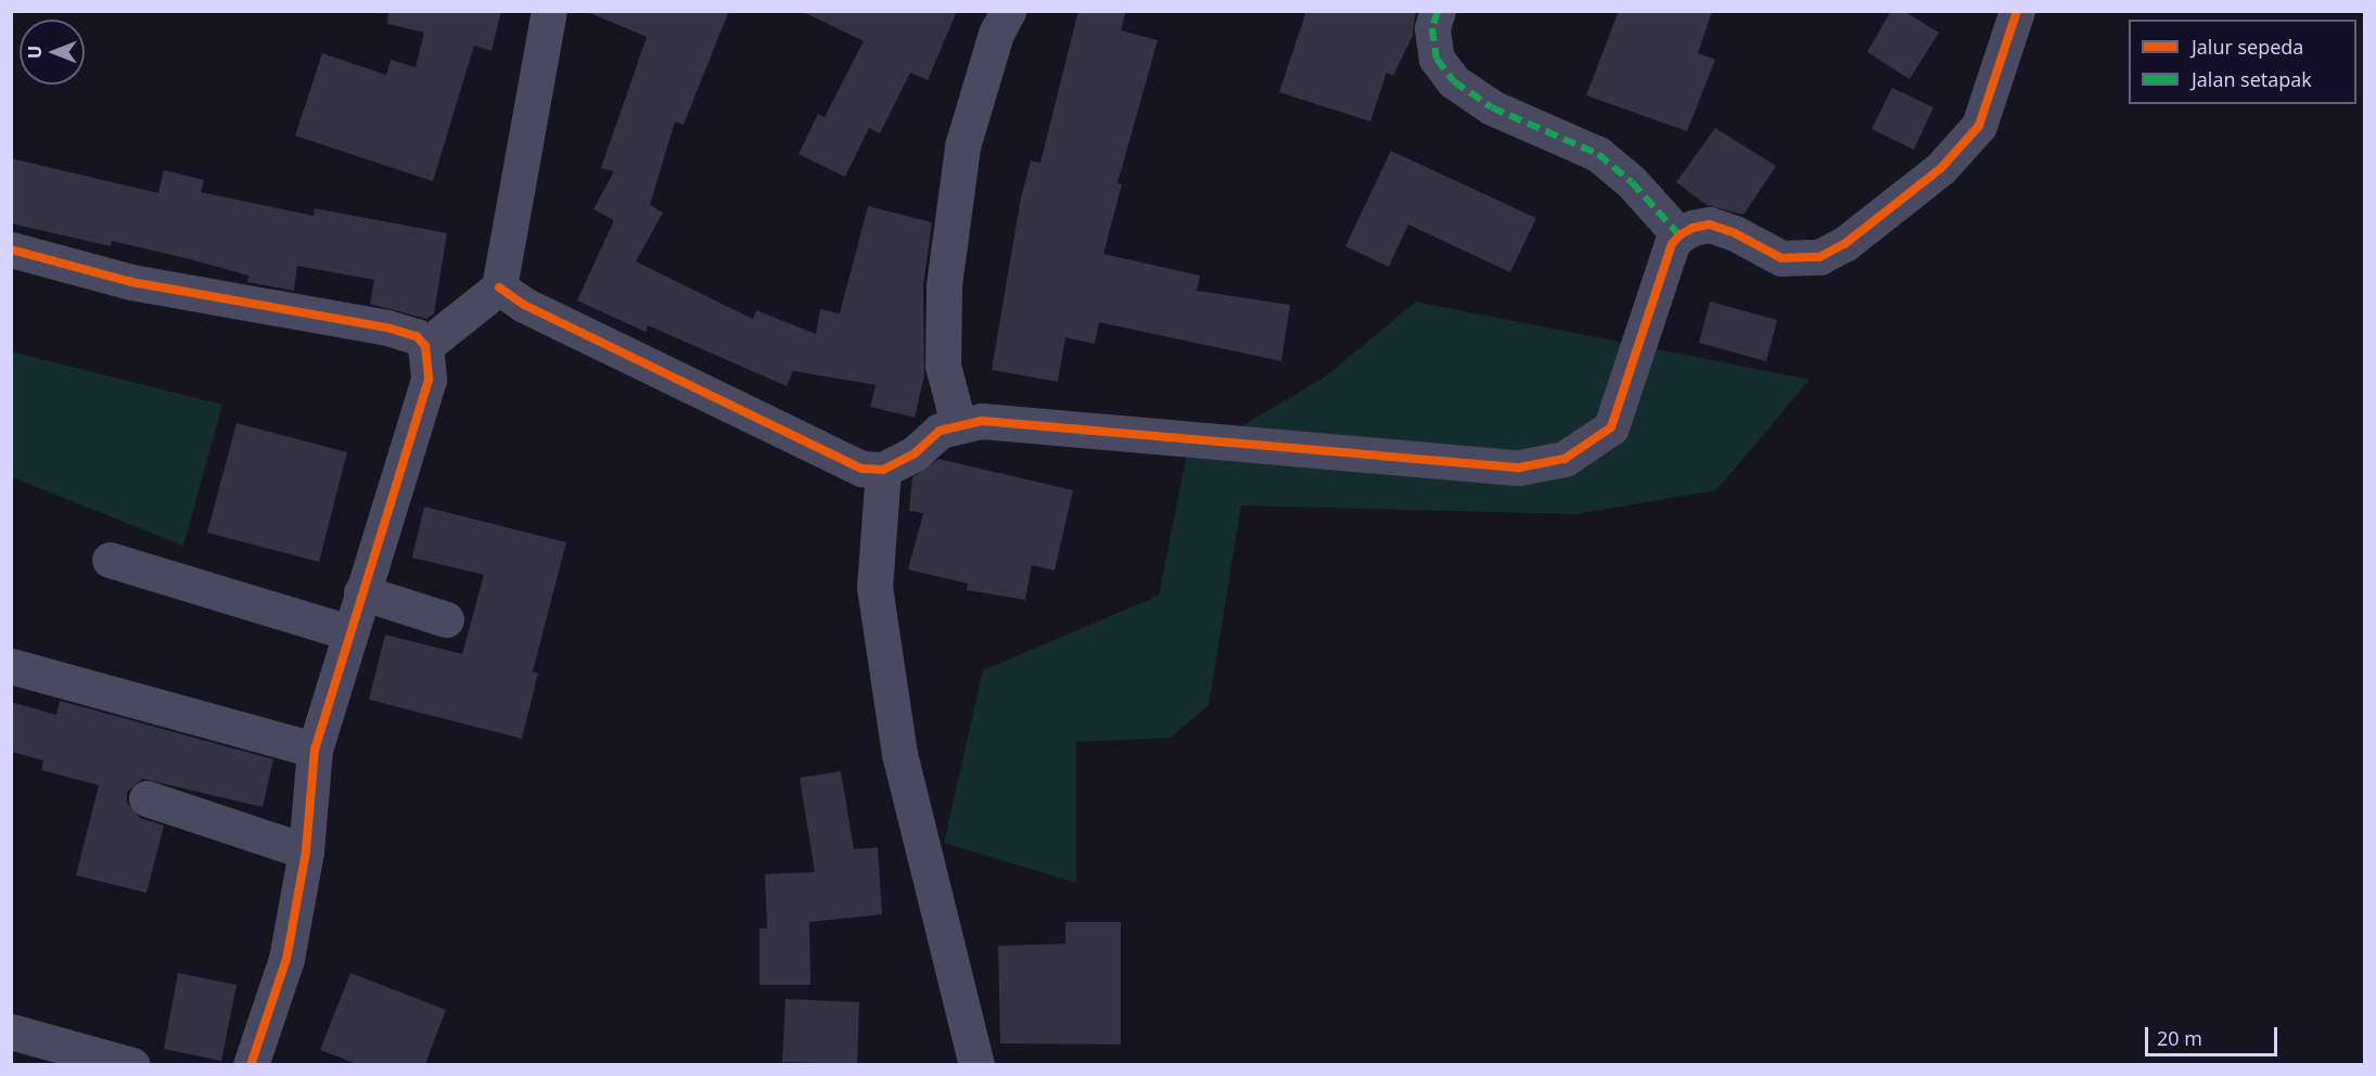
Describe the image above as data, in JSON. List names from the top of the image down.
{
  "legend": ["Jalur sepeda", "Jalan setapak"],
  "scale_bar": "20 m",
  "north": "left"
}
